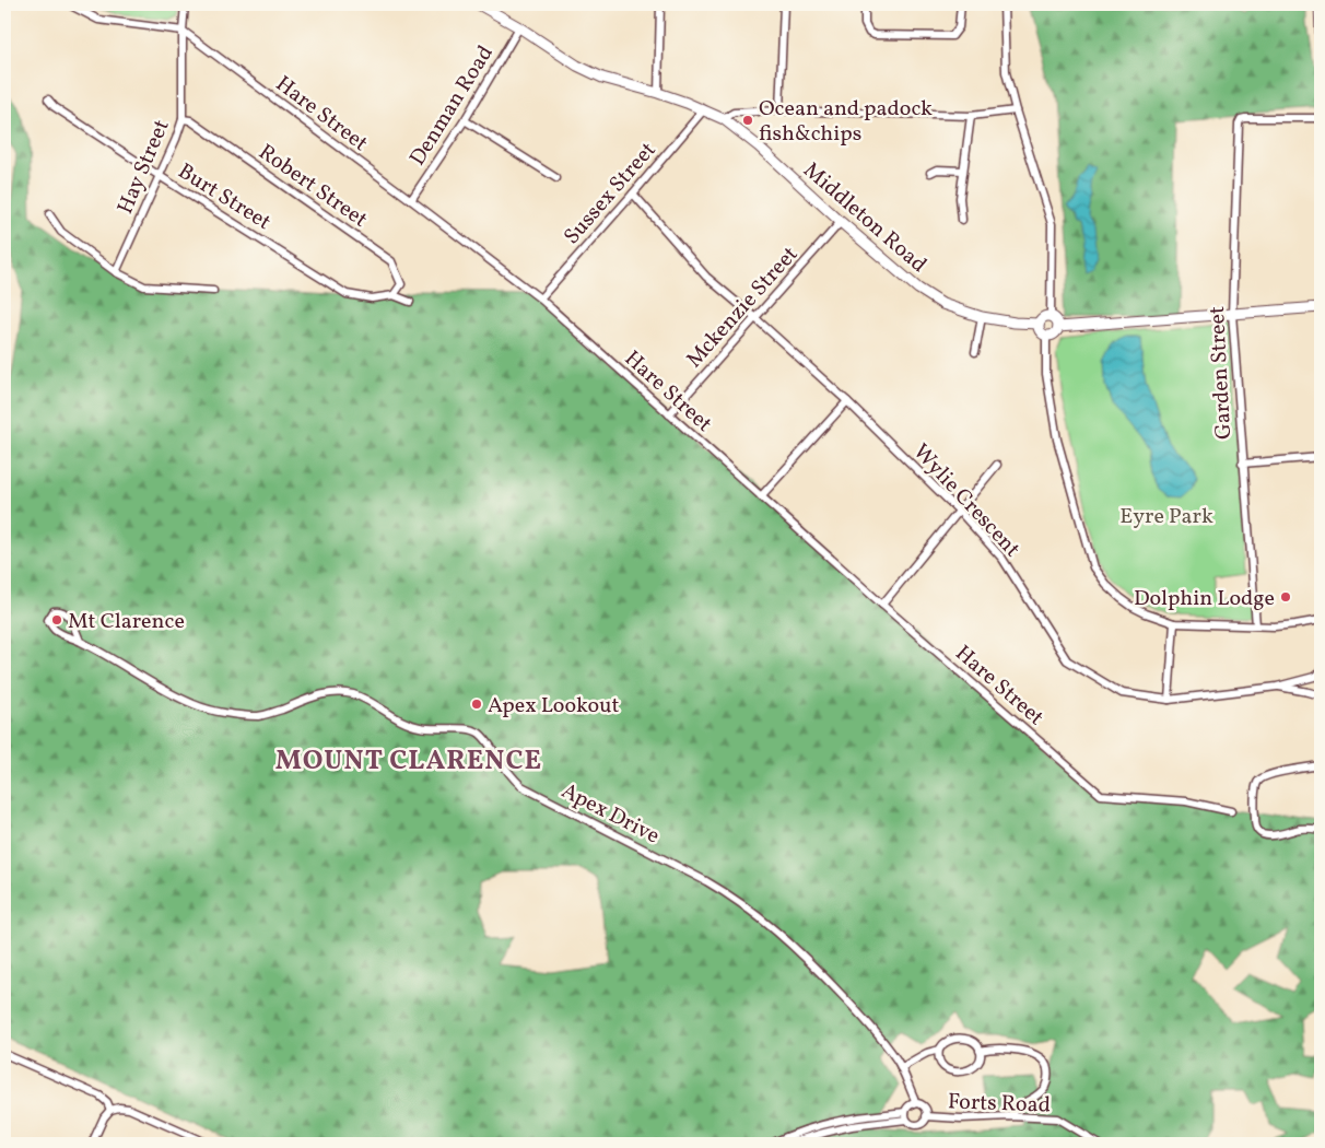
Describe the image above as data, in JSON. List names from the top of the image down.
{
  "streets": {
    "main road": ["Middleton Road"],
    "street": [
      "Denman Road",
      "Hare Street",
      "Hay Street",
      "Robert Street",
      "Sussex Street",
      "Burt Street",
      "Mckenzie Street",
      "Garden Street",
      "Wylie Crescent",
      "Apex Drive",
      "Forts Road"
    ]
  },
  "crossings": [
    ["Denman Road", "Hare Street"],
    ["Denman Road", "Middleton Road"],
    ["Hare Street", "Hay Street"],
    ["Hare Street", "Sussex Street"],
    ["Hare Street", "Mckenzie Street"],
    ["Hay Street", "Robert Street"],
    ["Hay Street", "Burt Street"],
    ["Robert Street", "Burt Street"],
    ["Sussex Street", "Middleton Road"],
    ["Sussex Street", "Wylie Crescent"],
    ["Middleton Road", "Mckenzie Street"],
    ["Mckenzie Street", "Wylie Crescent"],
    ["Apex Drive", "Forts Road"]
  ],
  "districts": ["MOUNT CLARENCE"],
  "parks": ["Eyre Park"],
  "places": [
    "Ocean and padock fish&chips",
    "Dolphin Lodge",
    "Mt Clarence",
    "Apex Lookout"
  ]
}
